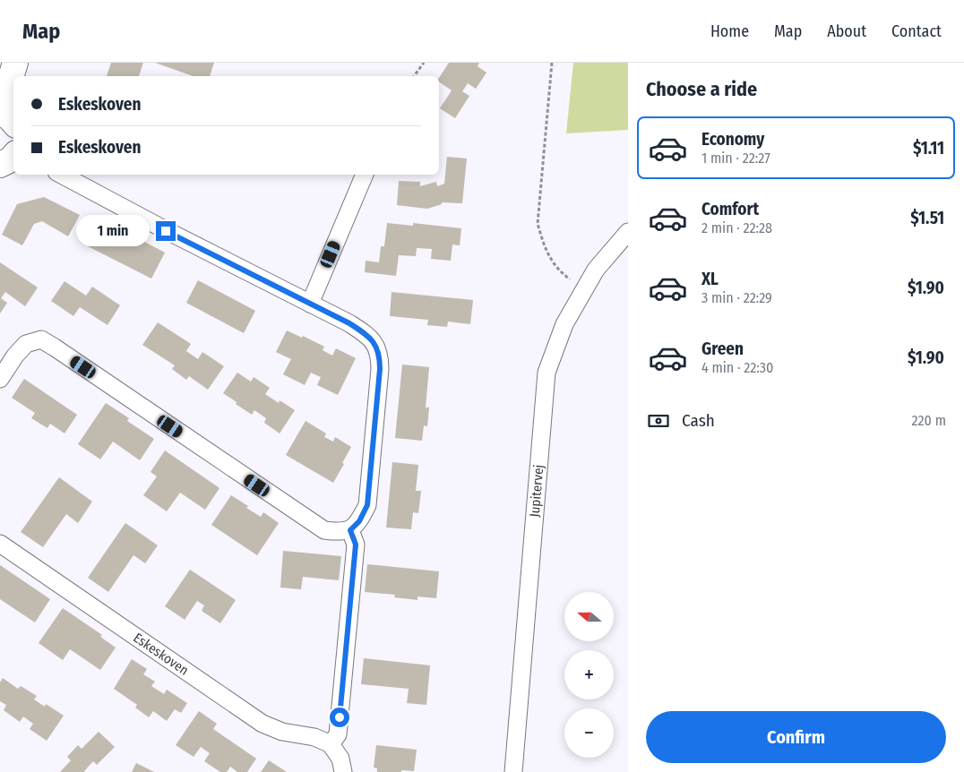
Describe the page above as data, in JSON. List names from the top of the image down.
{
  "streets": {
    "street": ["Jupitervej", "Eskeskoven"]
  },
  "north": "left",
  "page": {
    "header": "Map",
    "nav": [
      "Home",
      "Map",
      "About",
      "Contact"
    ],
    "heading": "Choose a ride",
    "banner": ["Eskeskoven", "Eskeskoven"],
    "list": [
      {
        "name": "Economy",
        "note": "1 min · 22:27",
        "value": "$1.11"
      },
      {
        "name": "Comfort",
        "note": "2 min · 22:28",
        "value": "$1.51"
      },
      {
        "name": "XL",
        "note": "3 min · 22:29",
        "value": "$1.90"
      },
      {
        "name": "Green",
        "note": "4 min · 22:30",
        "value": "$1.90"
      }
    ],
    "bubble": "1 min",
    "pay": ["Cash", "220 m"],
    "map_buttons": ["+", "−"],
    "buttons": "Confirm"
  }
}
